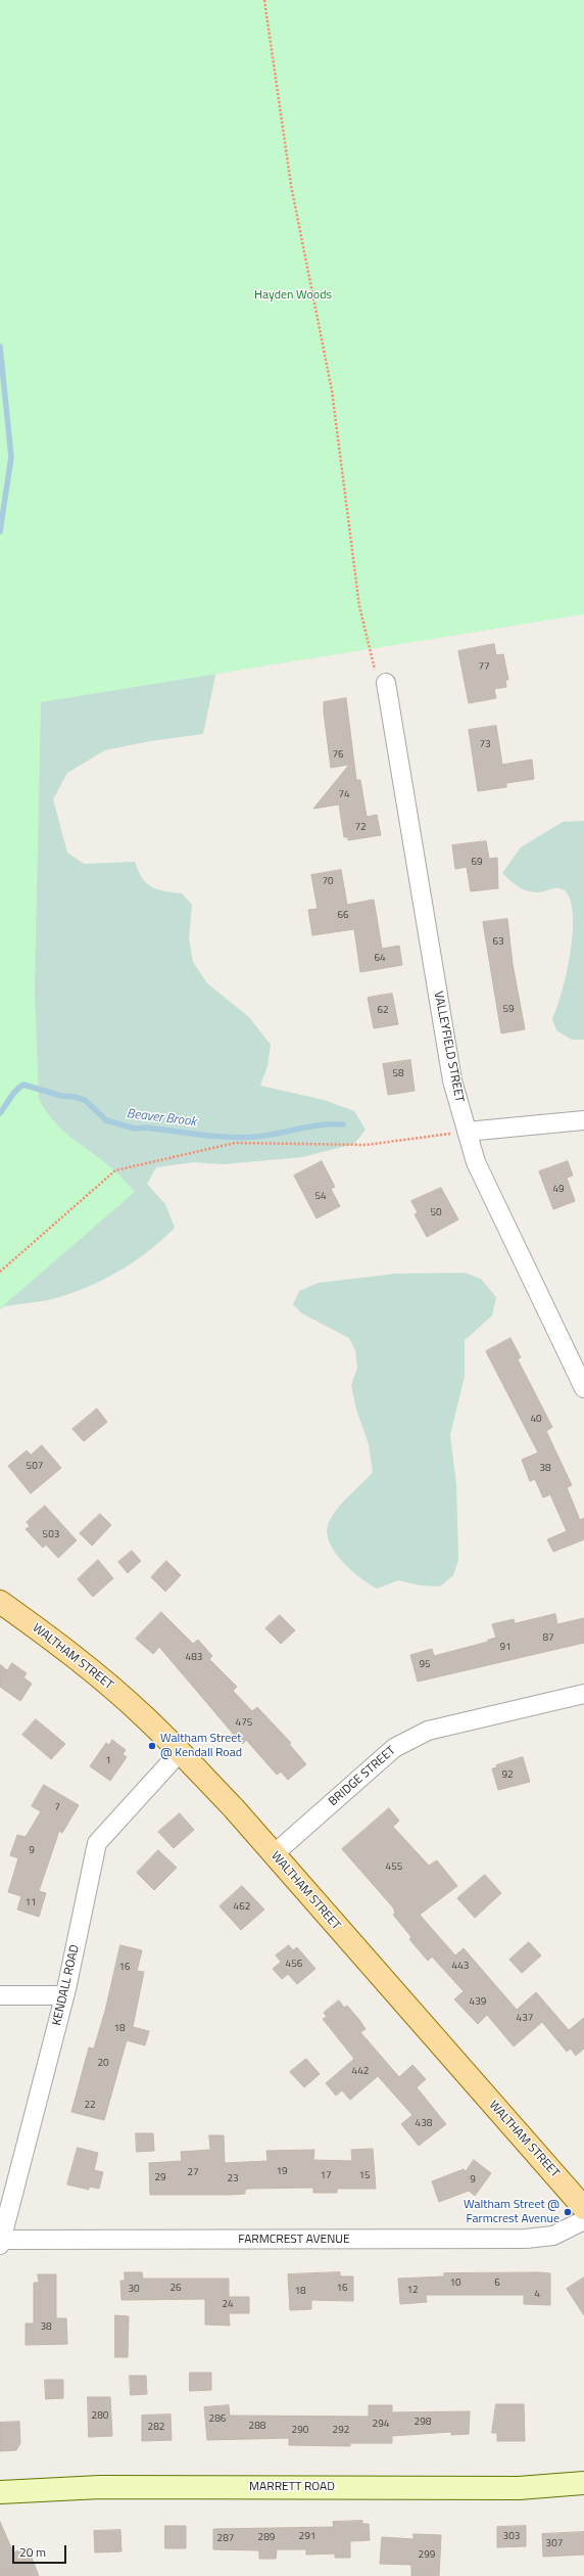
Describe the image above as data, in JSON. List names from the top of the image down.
{
  "streets": {
    "main road": ["WALTHAM STREET", "MARRETT ROAD"],
    "street": [
      "VALLEYFIELD STREET",
      "BRIDGE STREET",
      "KENDALL ROAD",
      "FARMCREST AVENUE"
    ]
  },
  "crossings": [
    ["WALTHAM STREET", "BRIDGE STREET"],
    ["WALTHAM STREET", "KENDALL ROAD"],
    ["KENDALL ROAD", "FARMCREST AVENUE"]
  ],
  "water": ["Beaver Brook"],
  "parks": ["Hayden Woods"],
  "places": ["Waltham Street @ Kendall Road", "Waltham Street @ Farmcrest Avenue"],
  "house_numbers": [
    "77",
    "73",
    "76",
    "74",
    "72",
    "69",
    "70",
    "66",
    "63",
    "64",
    "59",
    "62",
    "58",
    "49",
    "54",
    "50",
    "40",
    "507",
    "38",
    "503",
    "87",
    "91",
    "483",
    "95",
    "475",
    "1",
    "92",
    "7",
    "9",
    "455",
    "11",
    "462",
    "456",
    "443",
    "16",
    "439",
    "437",
    "18",
    "20",
    "442",
    "22",
    "438",
    "19",
    "27",
    "17",
    "15",
    "29",
    "23",
    "9",
    "10",
    "6",
    "26",
    "16",
    "30",
    "12",
    "18",
    "4",
    "24",
    "38",
    "280",
    "286",
    "298",
    "294",
    "288",
    "282",
    "290",
    "292",
    "291",
    "303",
    "289",
    "287",
    "307",
    "299"
  ],
  "scale_bar": "20 m"
}
